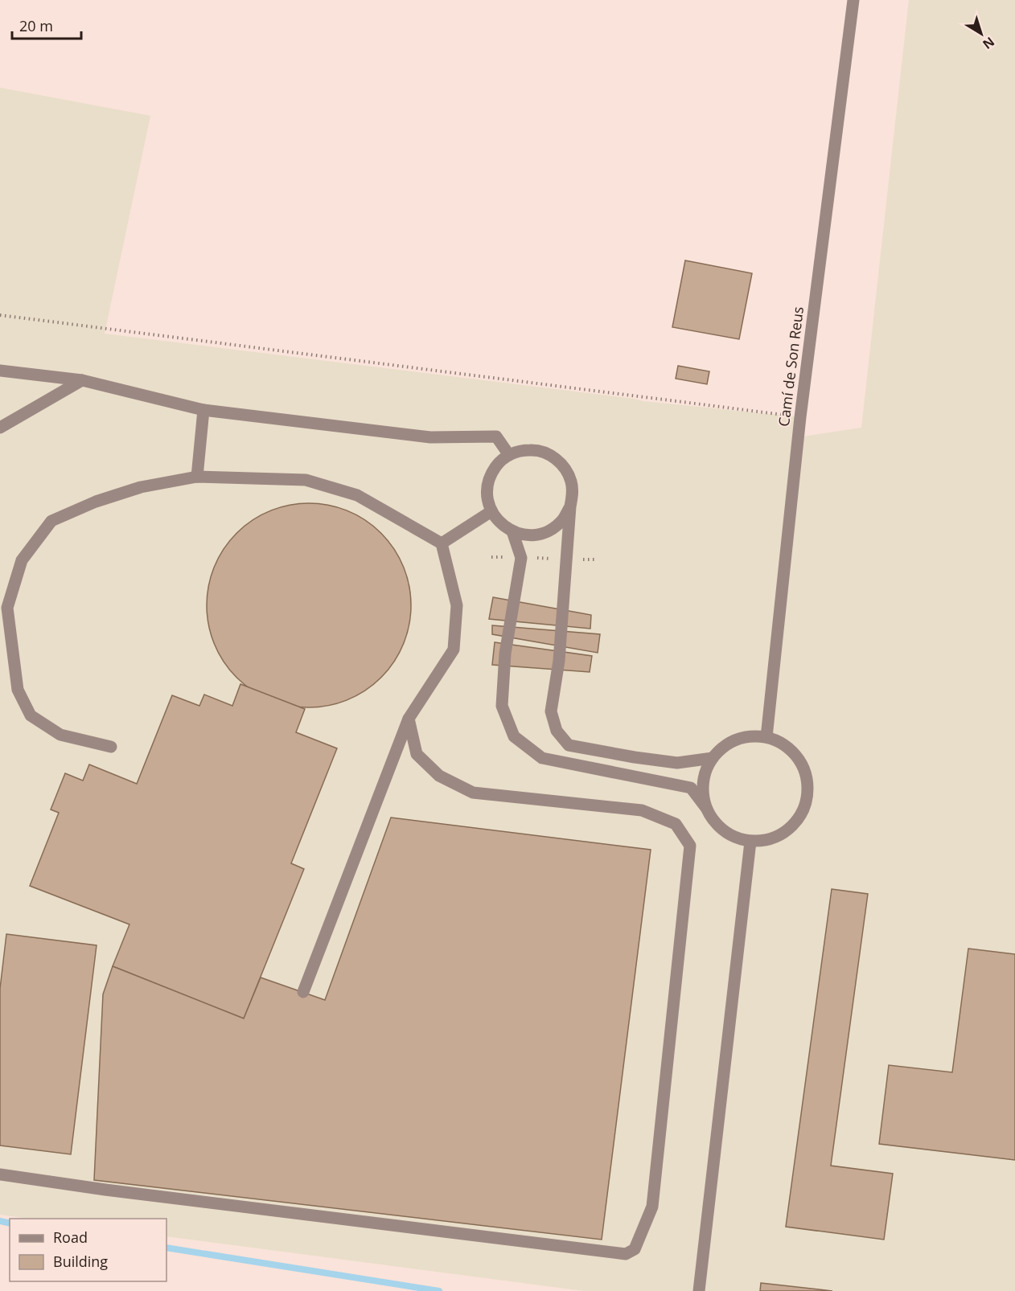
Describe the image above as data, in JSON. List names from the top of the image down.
{
  "streets": {
    "street": ["Camí de Son Reus"]
  },
  "legend": ["Road", "Building"],
  "scale_bar": "20 m",
  "north": "bottom right"
}
